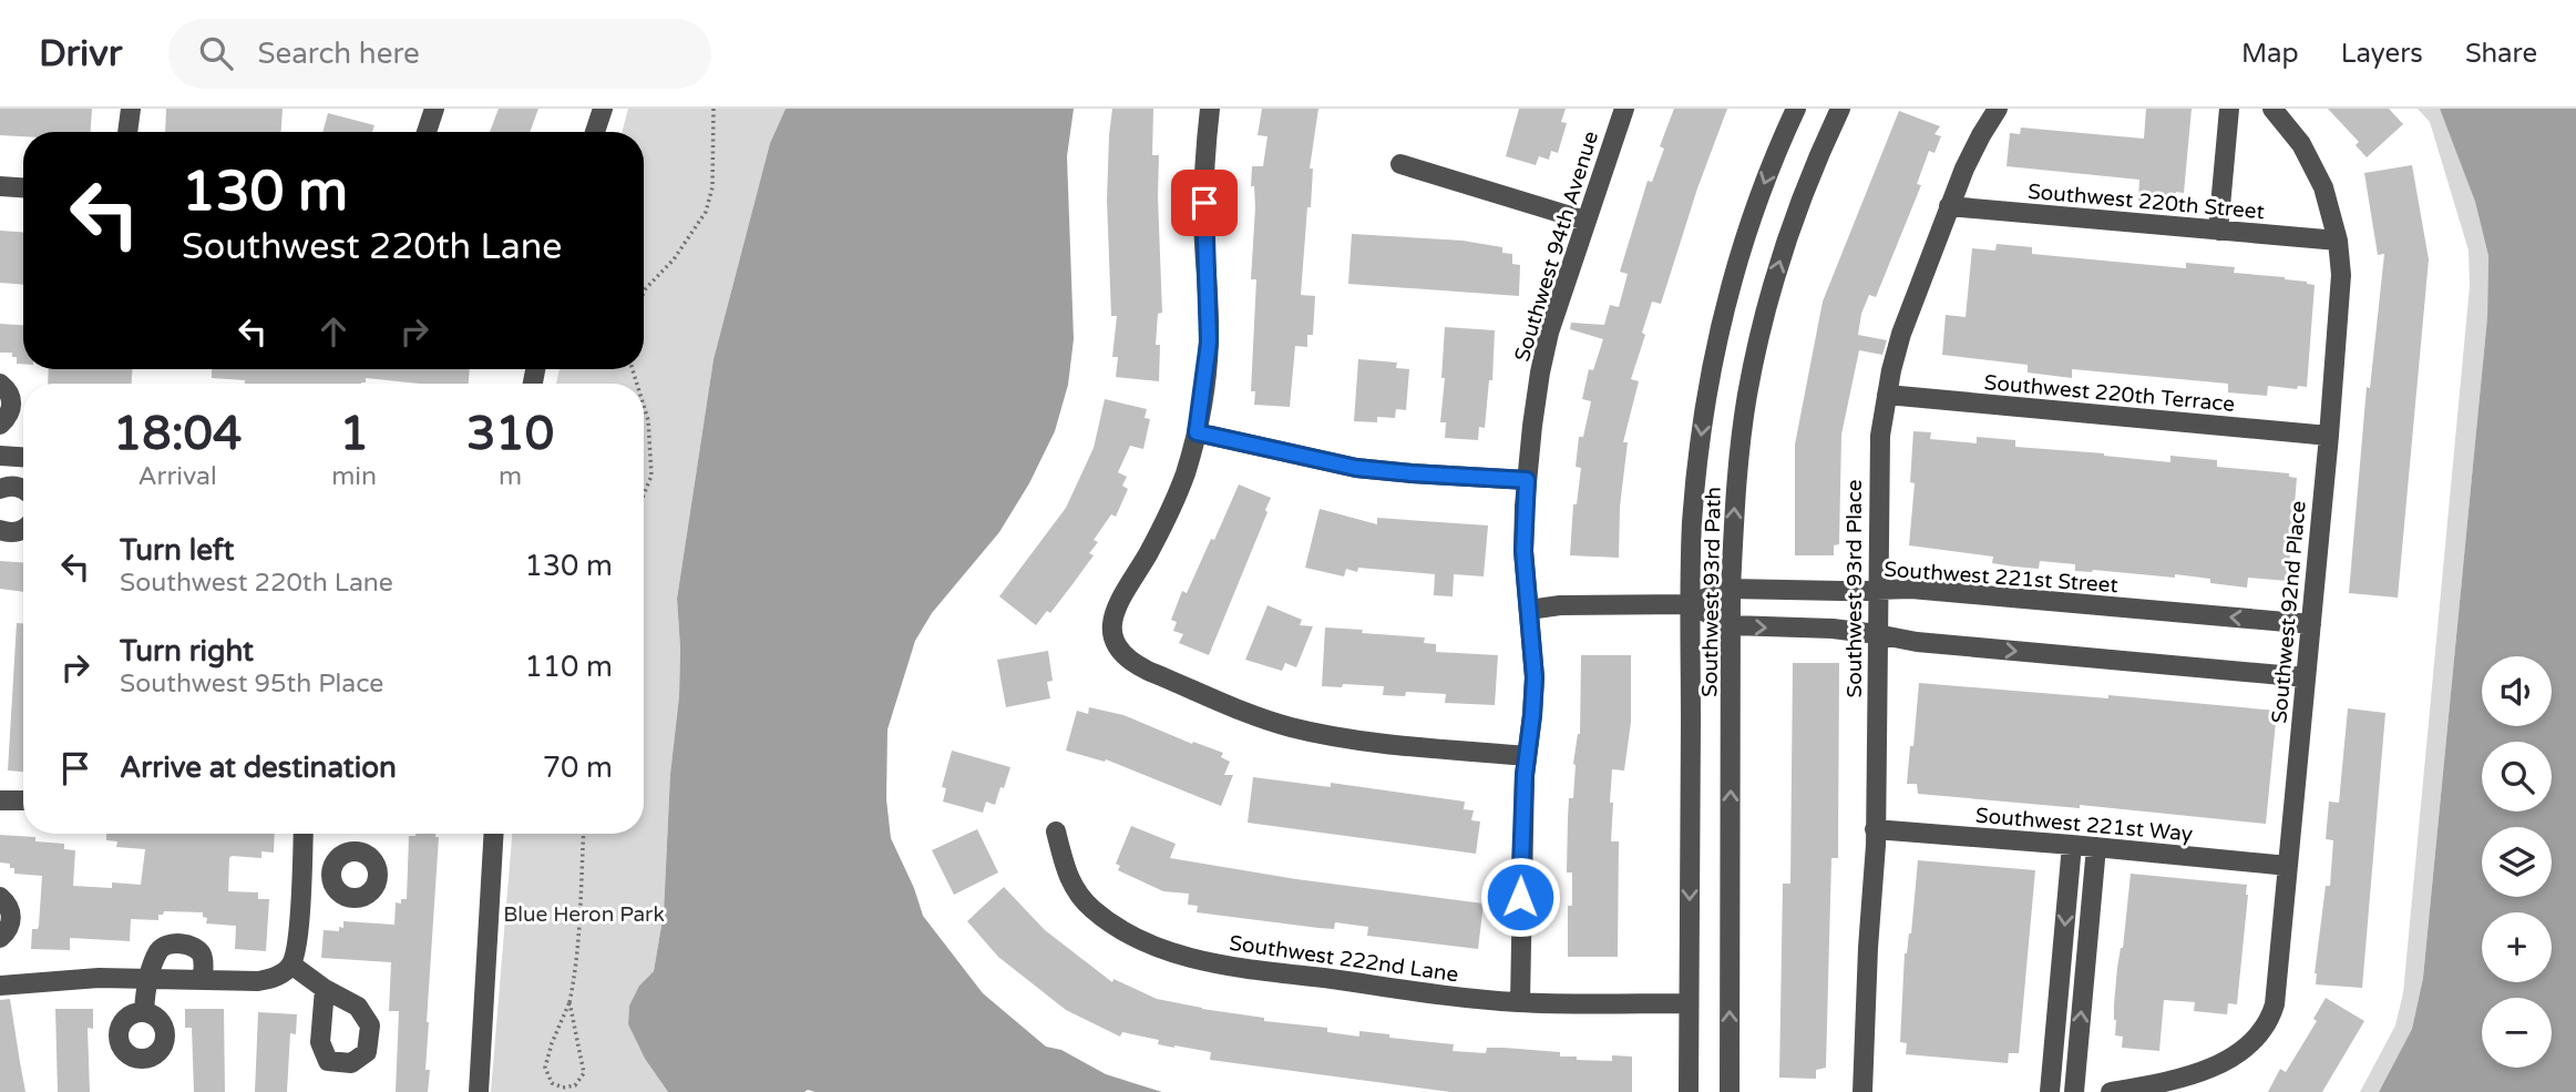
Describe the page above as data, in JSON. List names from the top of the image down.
{
  "streets": {
    "street": [
      "Southwest 220th Street",
      "Southwest 94th Avenue",
      "Southwest 220th Terrace",
      "Southwest 221st Street",
      "Southwest 93rd Place",
      "Southwest 93rd Path",
      "Southwest 92nd Place",
      "Southwest 221st Way",
      "Southwest 222nd Lane"
    ]
  },
  "crossings": [
    ["Southwest 220th Street", "Southwest 93rd Place"],
    ["Southwest 220th Street", "Southwest 92nd Place"],
    ["Southwest 94th Avenue", "Southwest 221st Street"],
    ["Southwest 94th Avenue", "Southwest 222nd Lane"],
    ["Southwest 220th Terrace", "Southwest 93rd Place"],
    ["Southwest 220th Terrace", "Southwest 92nd Place"],
    ["Southwest 221st Street", "Southwest 93rd Place"],
    ["Southwest 221st Street", "Southwest 93rd Path"],
    ["Southwest 221st Street", "Southwest 92nd Place"],
    ["Southwest 93rd Place", "Southwest 221st Way"],
    ["Southwest 93rd Path", "Southwest 222nd Lane"],
    ["Southwest 92nd Place", "Southwest 221st Way"]
  ],
  "parks": ["Blue Heron Park"],
  "page": {
    "header": "Drivr",
    "search": "Search here",
    "nav": ["Map", "Layers", "Share"],
    "turn": ["130 m", "Southwest 220th Lane"],
    "eta": [
      "18:04",
      "Arrival",
      "1",
      "min",
      "310",
      "m"
    ],
    "list": [
      {
        "name": "Turn left",
        "note": "Southwest 220th Lane",
        "value": "130 m"
      },
      {
        "name": "Turn right",
        "note": "Southwest 95th Place",
        "value": "110 m"
      },
      {
        "name": "Arrive at destination",
        "value": "70 m"
      }
    ],
    "map_buttons": ["+", "−"]
  }
}
